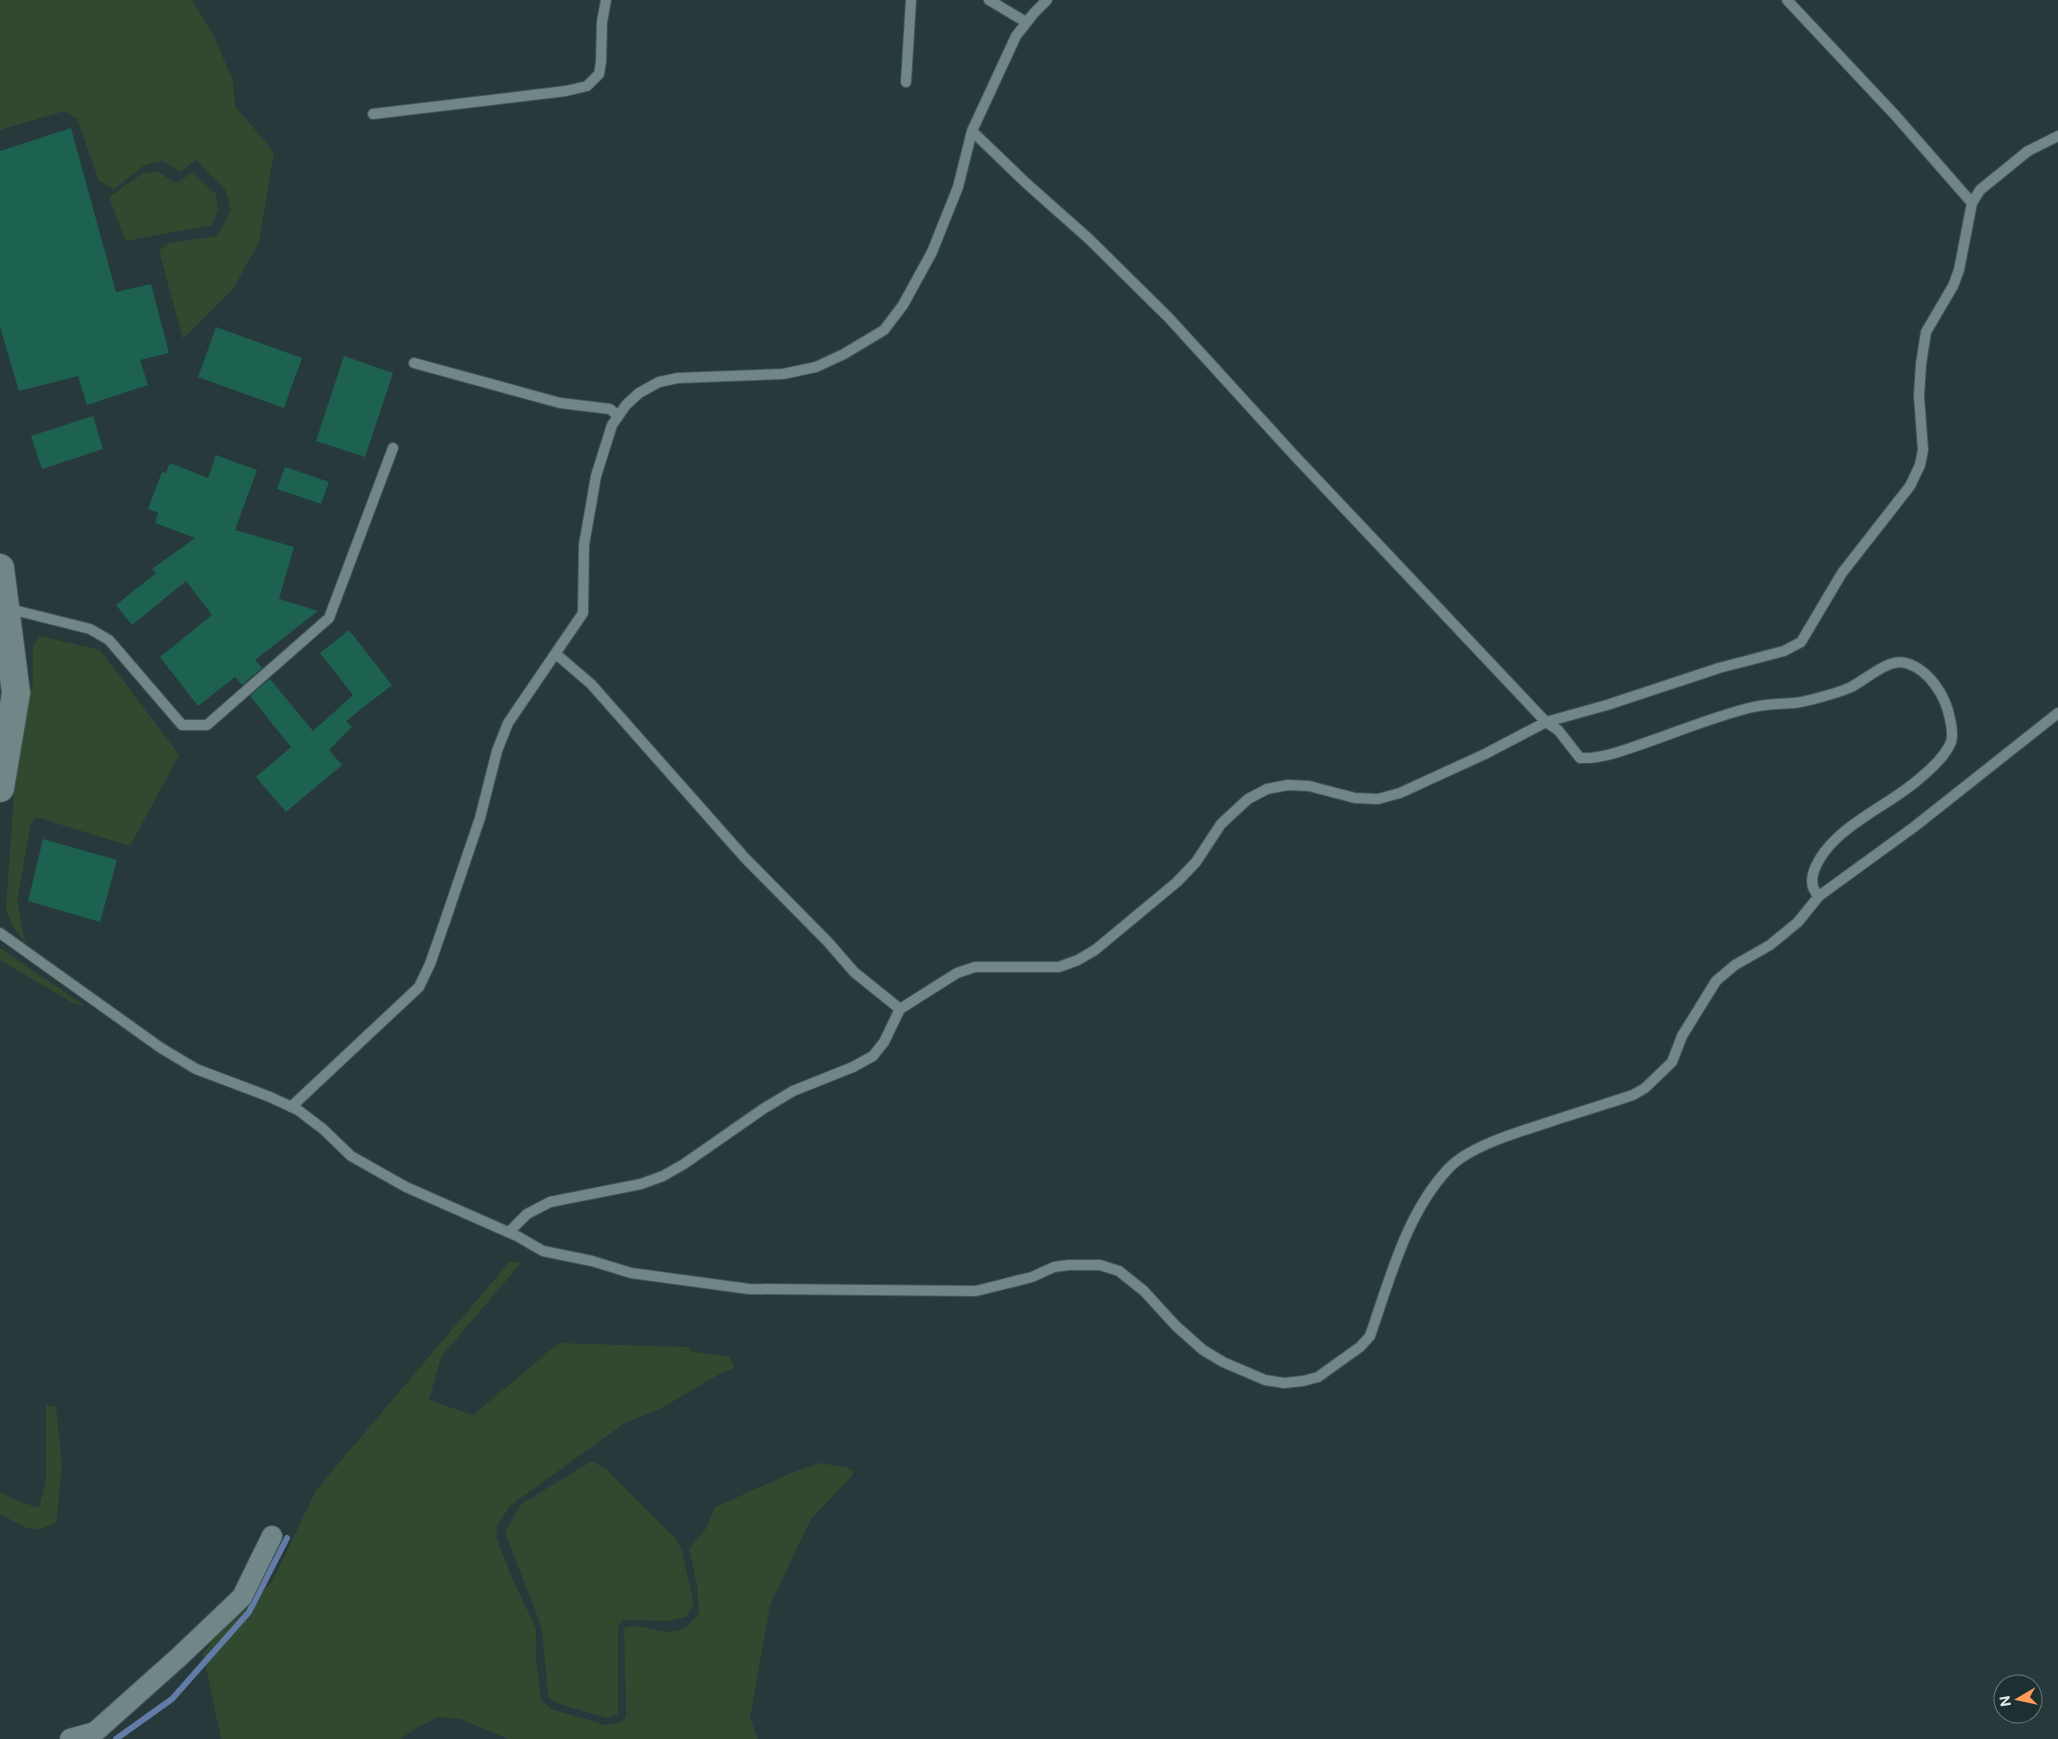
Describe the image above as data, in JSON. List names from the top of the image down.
{
  "north": "left"
}
